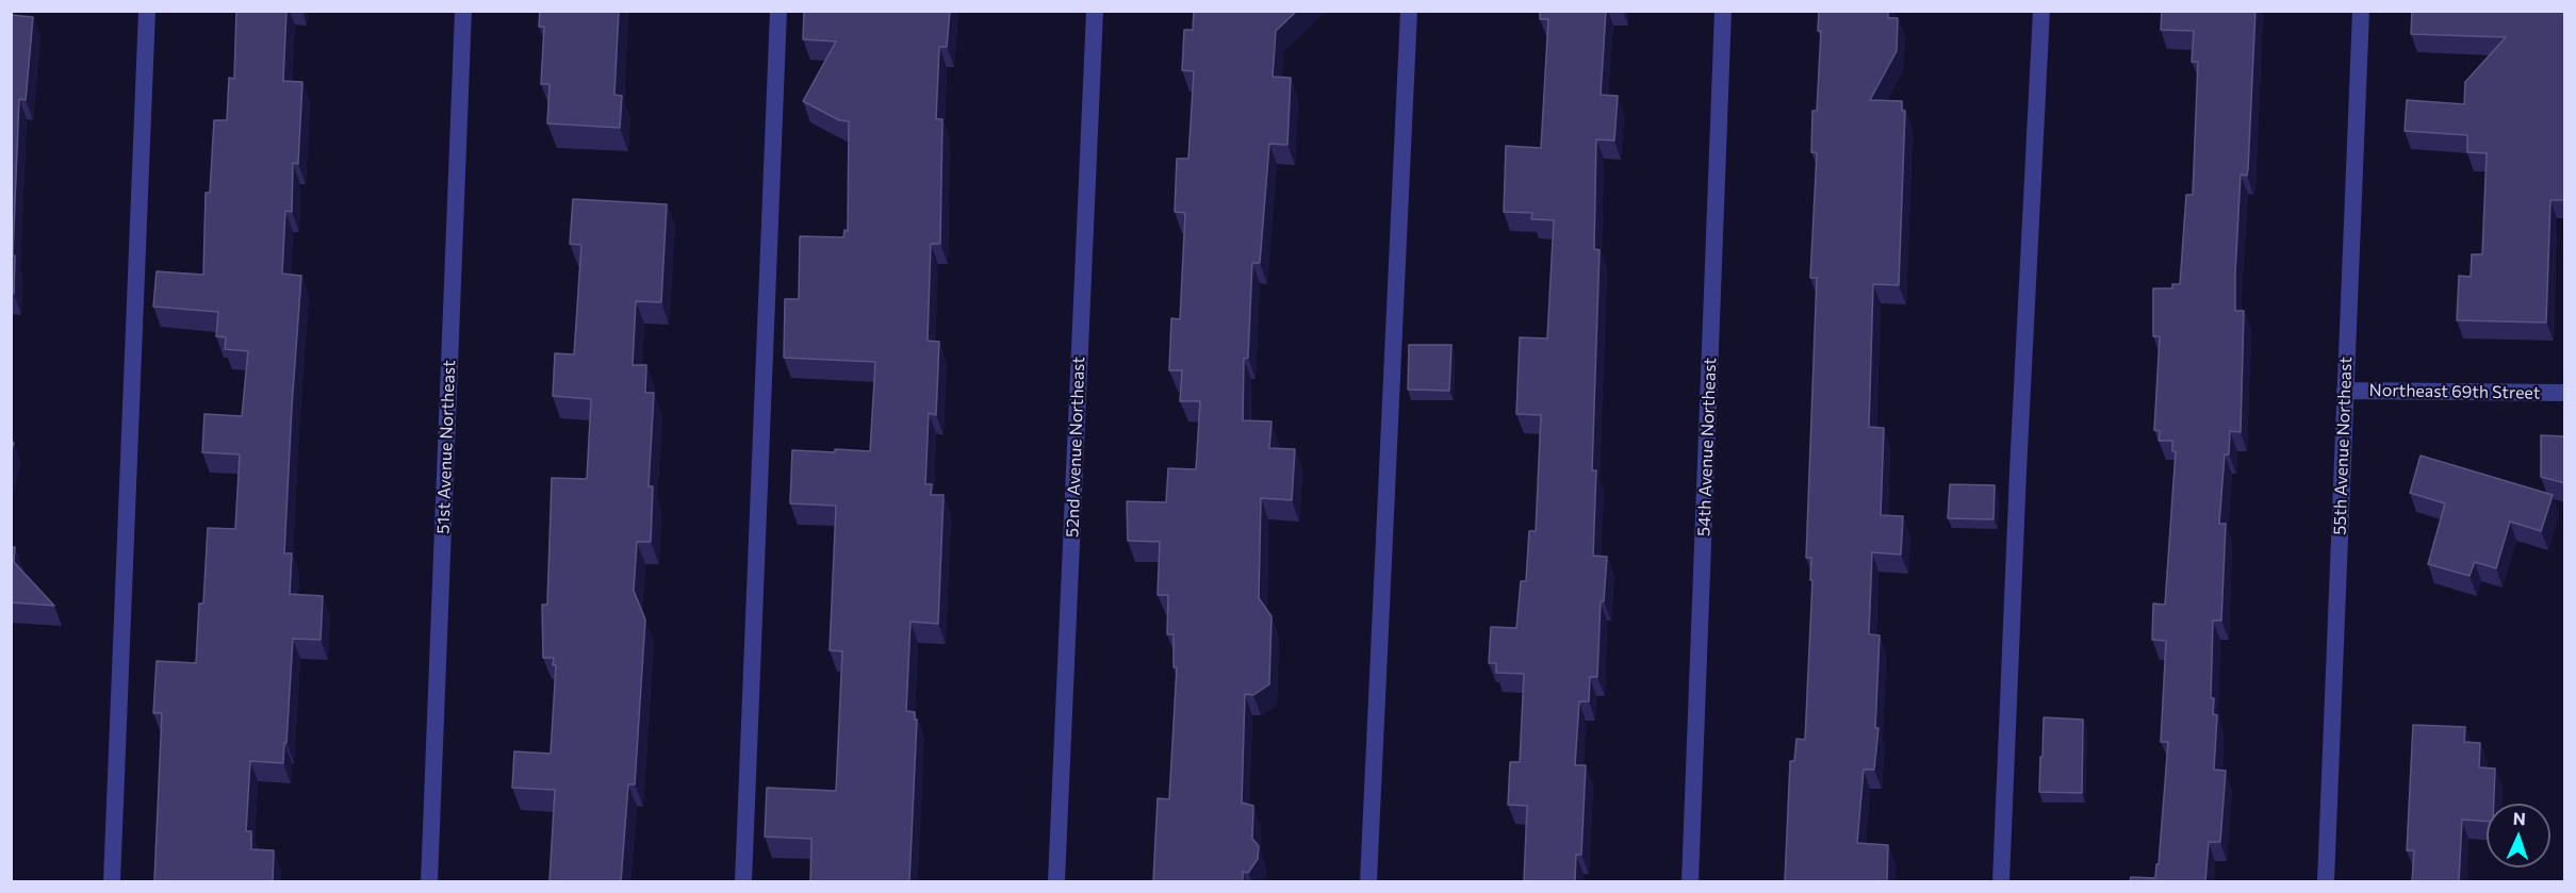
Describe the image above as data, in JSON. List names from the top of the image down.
{
  "streets": {
    "street": [
      "Northeast 69th Street",
      "55th Avenue Northeast",
      "51st Avenue Northeast",
      "52nd Avenue Northeast",
      "54th Avenue Northeast"
    ]
  },
  "crossings": [
    ["Northeast 69th Street", "55th Avenue Northeast"]
  ],
  "north": "top"
}
